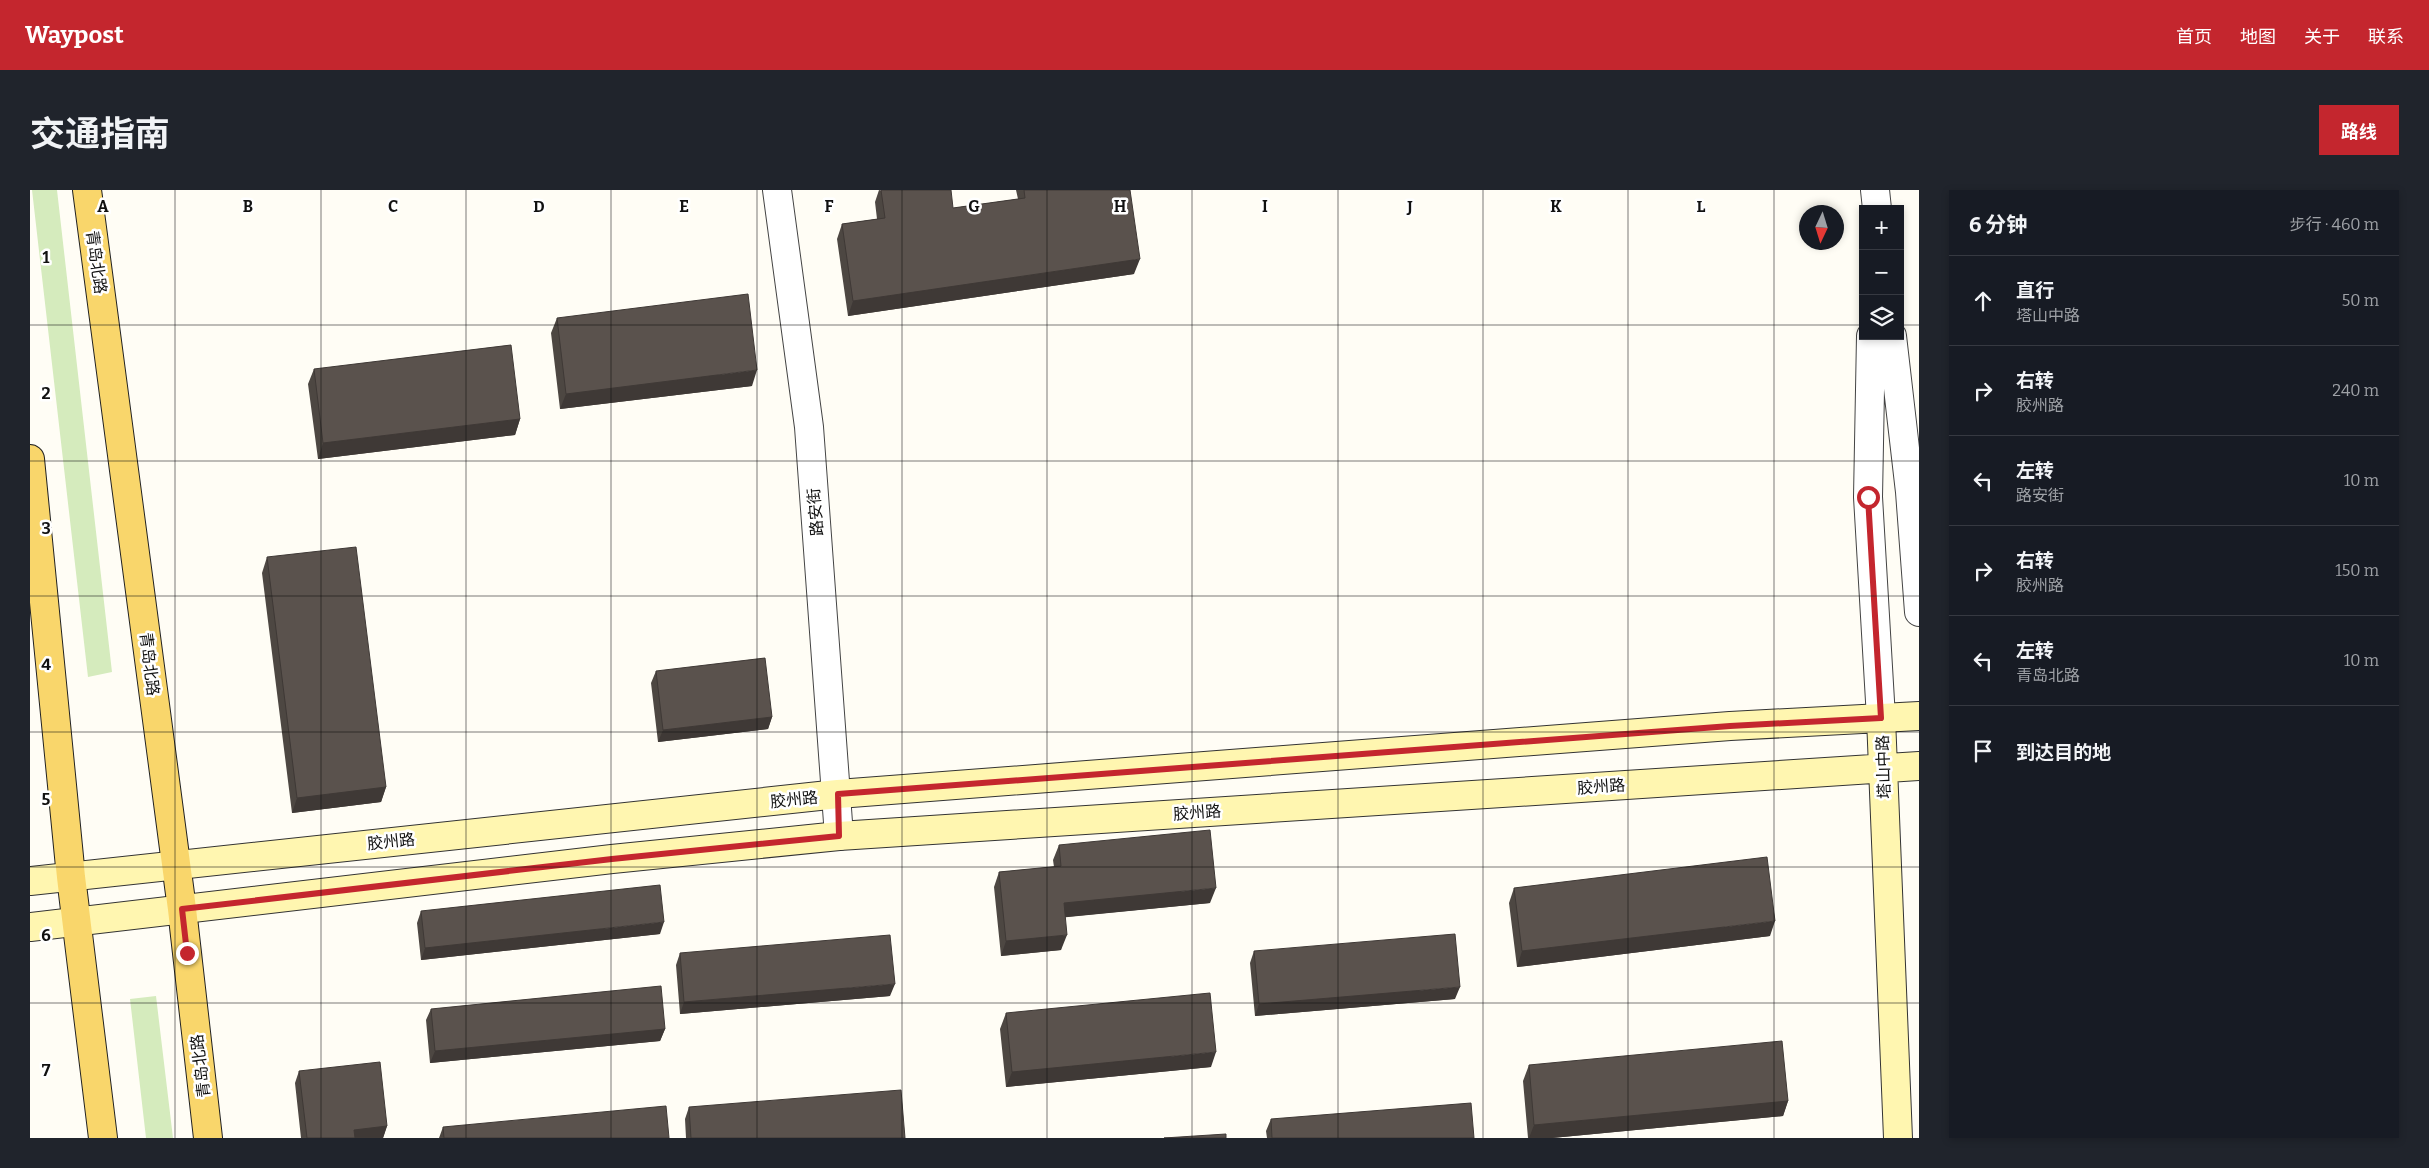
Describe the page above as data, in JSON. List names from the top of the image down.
{
  "streets": {
    "main road": ["青岛北路", "塔山中路", "胶州路"],
    "street": ["路安街"]
  },
  "crossings": [
    ["青岛北路", "胶州路"],
    ["路安街", "胶州路"],
    ["塔山中路", "胶州路"]
  ],
  "north": "bottom",
  "page": {
    "header": "Waypost",
    "nav": [
      "首页",
      "地图",
      "关于",
      "联系"
    ],
    "title": "交通指南",
    "buttons": "路线",
    "heading": ["6 分钟", "步行 · 460 m"],
    "map_buttons": ["+", "−"],
    "list": [
      ["直行", "塔山中路", "50 m"],
      ["右转", "胶州路", "240 m"],
      ["左转", "路安街", "10 m"],
      ["右转", "胶州路", "150 m"],
      ["左转", "青岛北路", "10 m"],
      "到达目的地"
    ]
  },
  "grid": {
    "columns": [
      "A",
      "B",
      "C",
      "D",
      "E",
      "F",
      "G",
      "H",
      "I",
      "J",
      "K",
      "L"
    ],
    "rows": [
      "1",
      "2",
      "3",
      "4",
      "5",
      "6",
      "7"
    ]
  }
}
